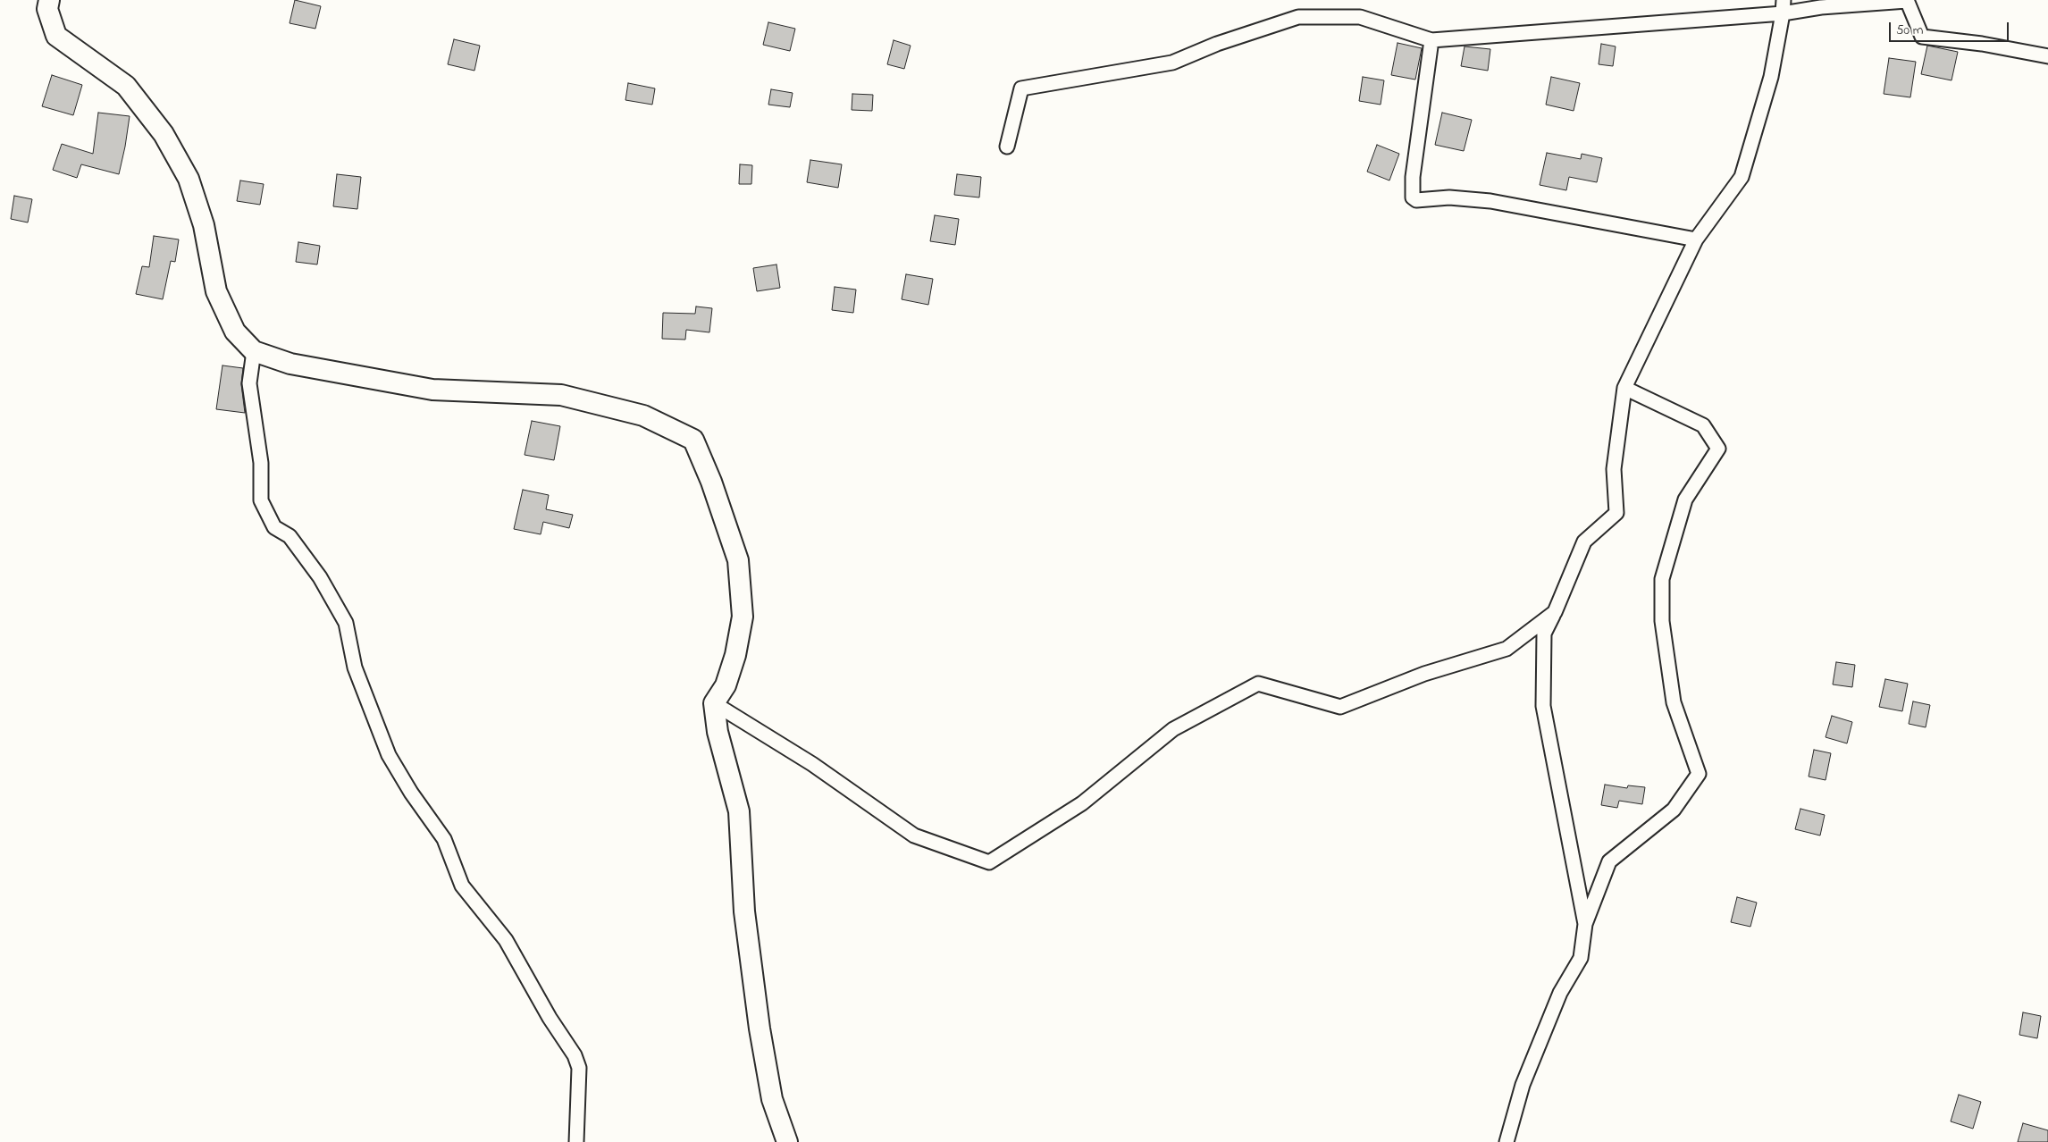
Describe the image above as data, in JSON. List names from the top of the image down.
{
  "scale_bar": "50 m"
}
